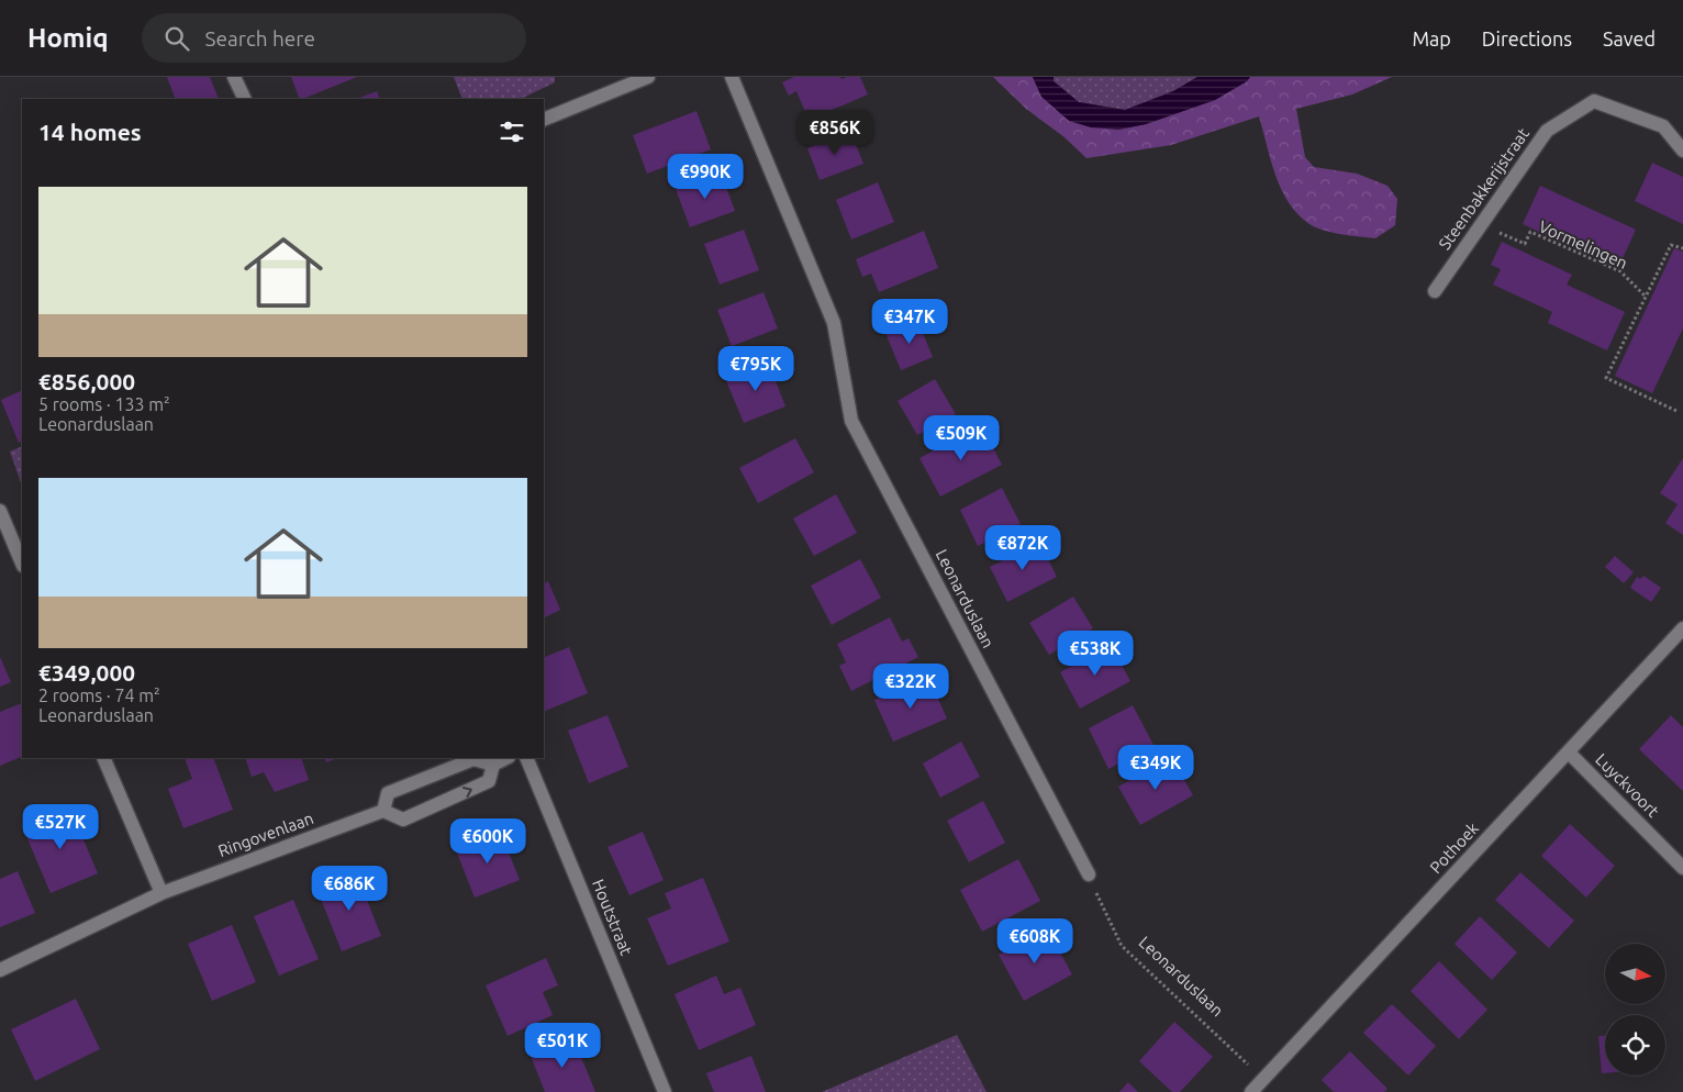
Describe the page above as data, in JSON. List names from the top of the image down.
{
  "streets": {
    "street": [
      "Steenbakkerijstraat",
      "Leonarduslaan",
      "Luyckvoort",
      "Ringovenlaan",
      "Pothoek",
      "Houtstraat"
    ],
    "path": ["Vormelingen"]
  },
  "crossings": [
    ["Steenbakkerijstraat", "Vormelingen"],
    ["Leonarduslaan", "Pothoek"],
    ["Luyckvoort", "Pothoek"]
  ],
  "north": "right",
  "page": {
    "header": "Homiq",
    "search": "Search here",
    "nav": ["Map", "Directions", "Saved"],
    "heading": "14 homes",
    "price": [
      "€856K",
      "€990K",
      "€347K",
      "€795K",
      "€509K",
      "€872K",
      "€538K",
      "€322K",
      "€349K",
      "€527K",
      "€600K",
      "€686K",
      "€608K",
      "€501K"
    ],
    "list": [
      {
        "name": "€856,000",
        "note": "5 rooms · 133 m² · Leonarduslaan"
      },
      {
        "name": "€349,000",
        "note": "2 rooms · 74 m² · Leonarduslaan"
      }
    ]
  }
}
